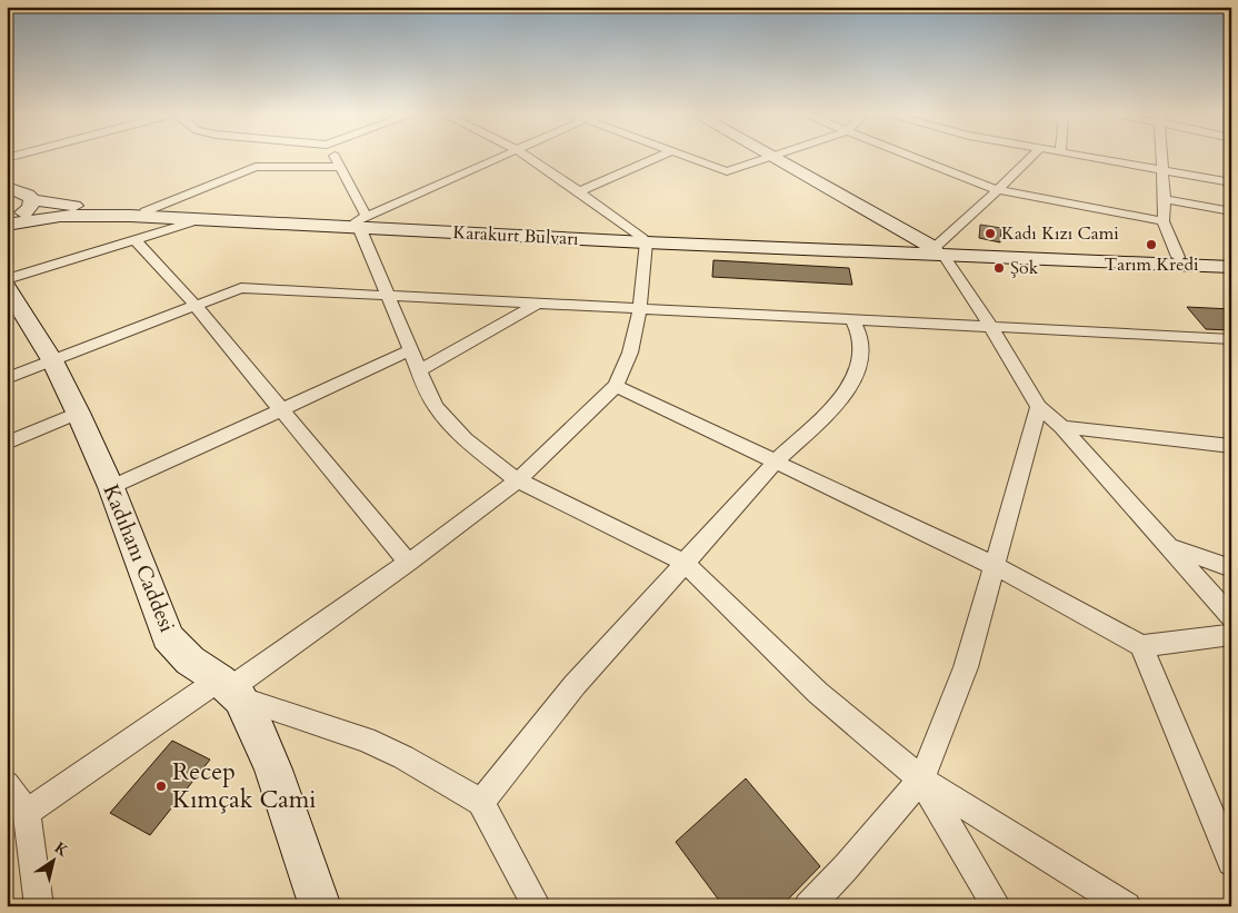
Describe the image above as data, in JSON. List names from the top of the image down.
{
  "streets": {
    "main road": ["Karakurt Bulvarı", "Kadıhanı Caddesi"]
  },
  "places": [
    "Kadı Kızı Cami",
    "Tarım Kredi",
    "Şok",
    "Recep Kımçak Cami"
  ],
  "north": "top right"
}
